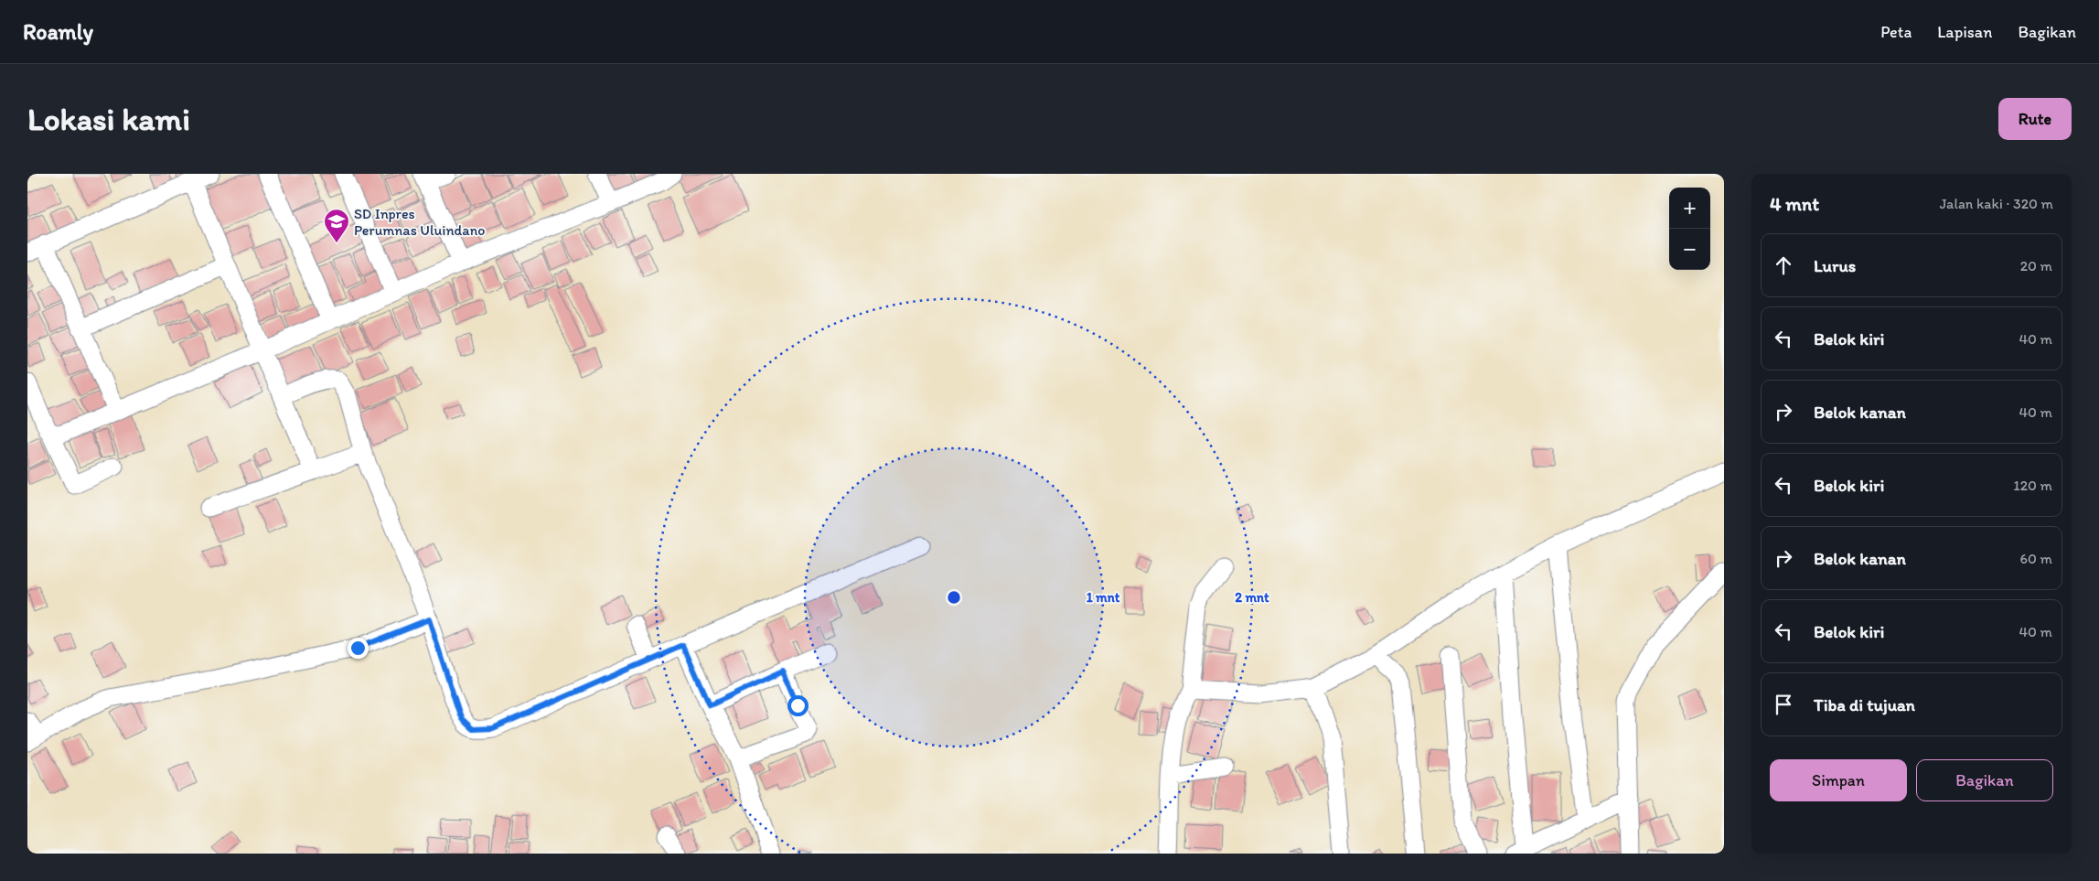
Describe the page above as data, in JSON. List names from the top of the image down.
{
  "places": {
    "school or university": ["SD Inpres Perumnas Uluindano"]
  },
  "page": {
    "header": "Roamly",
    "nav": ["Peta", "Lapisan", "Bagikan"],
    "buttons": [
      "Rute",
      ["Simpan", "Bagikan"]
    ],
    "title": "Lokasi kami",
    "heading": ["4 mnt", "Jalan kaki · 320 m"],
    "map_buttons": ["+", "−"],
    "list": [
      ["Lurus", "20 m"],
      ["Belok kiri", "40 m"],
      ["Belok kanan", "40 m"],
      ["Belok kiri", "120 m"],
      ["Belok kanan", "60 m"],
      ["Belok kiri", "40 m"],
      "Tiba di tujuan"
    ]
  },
  "rings": ["1 mnt", "2 mnt"]
}
